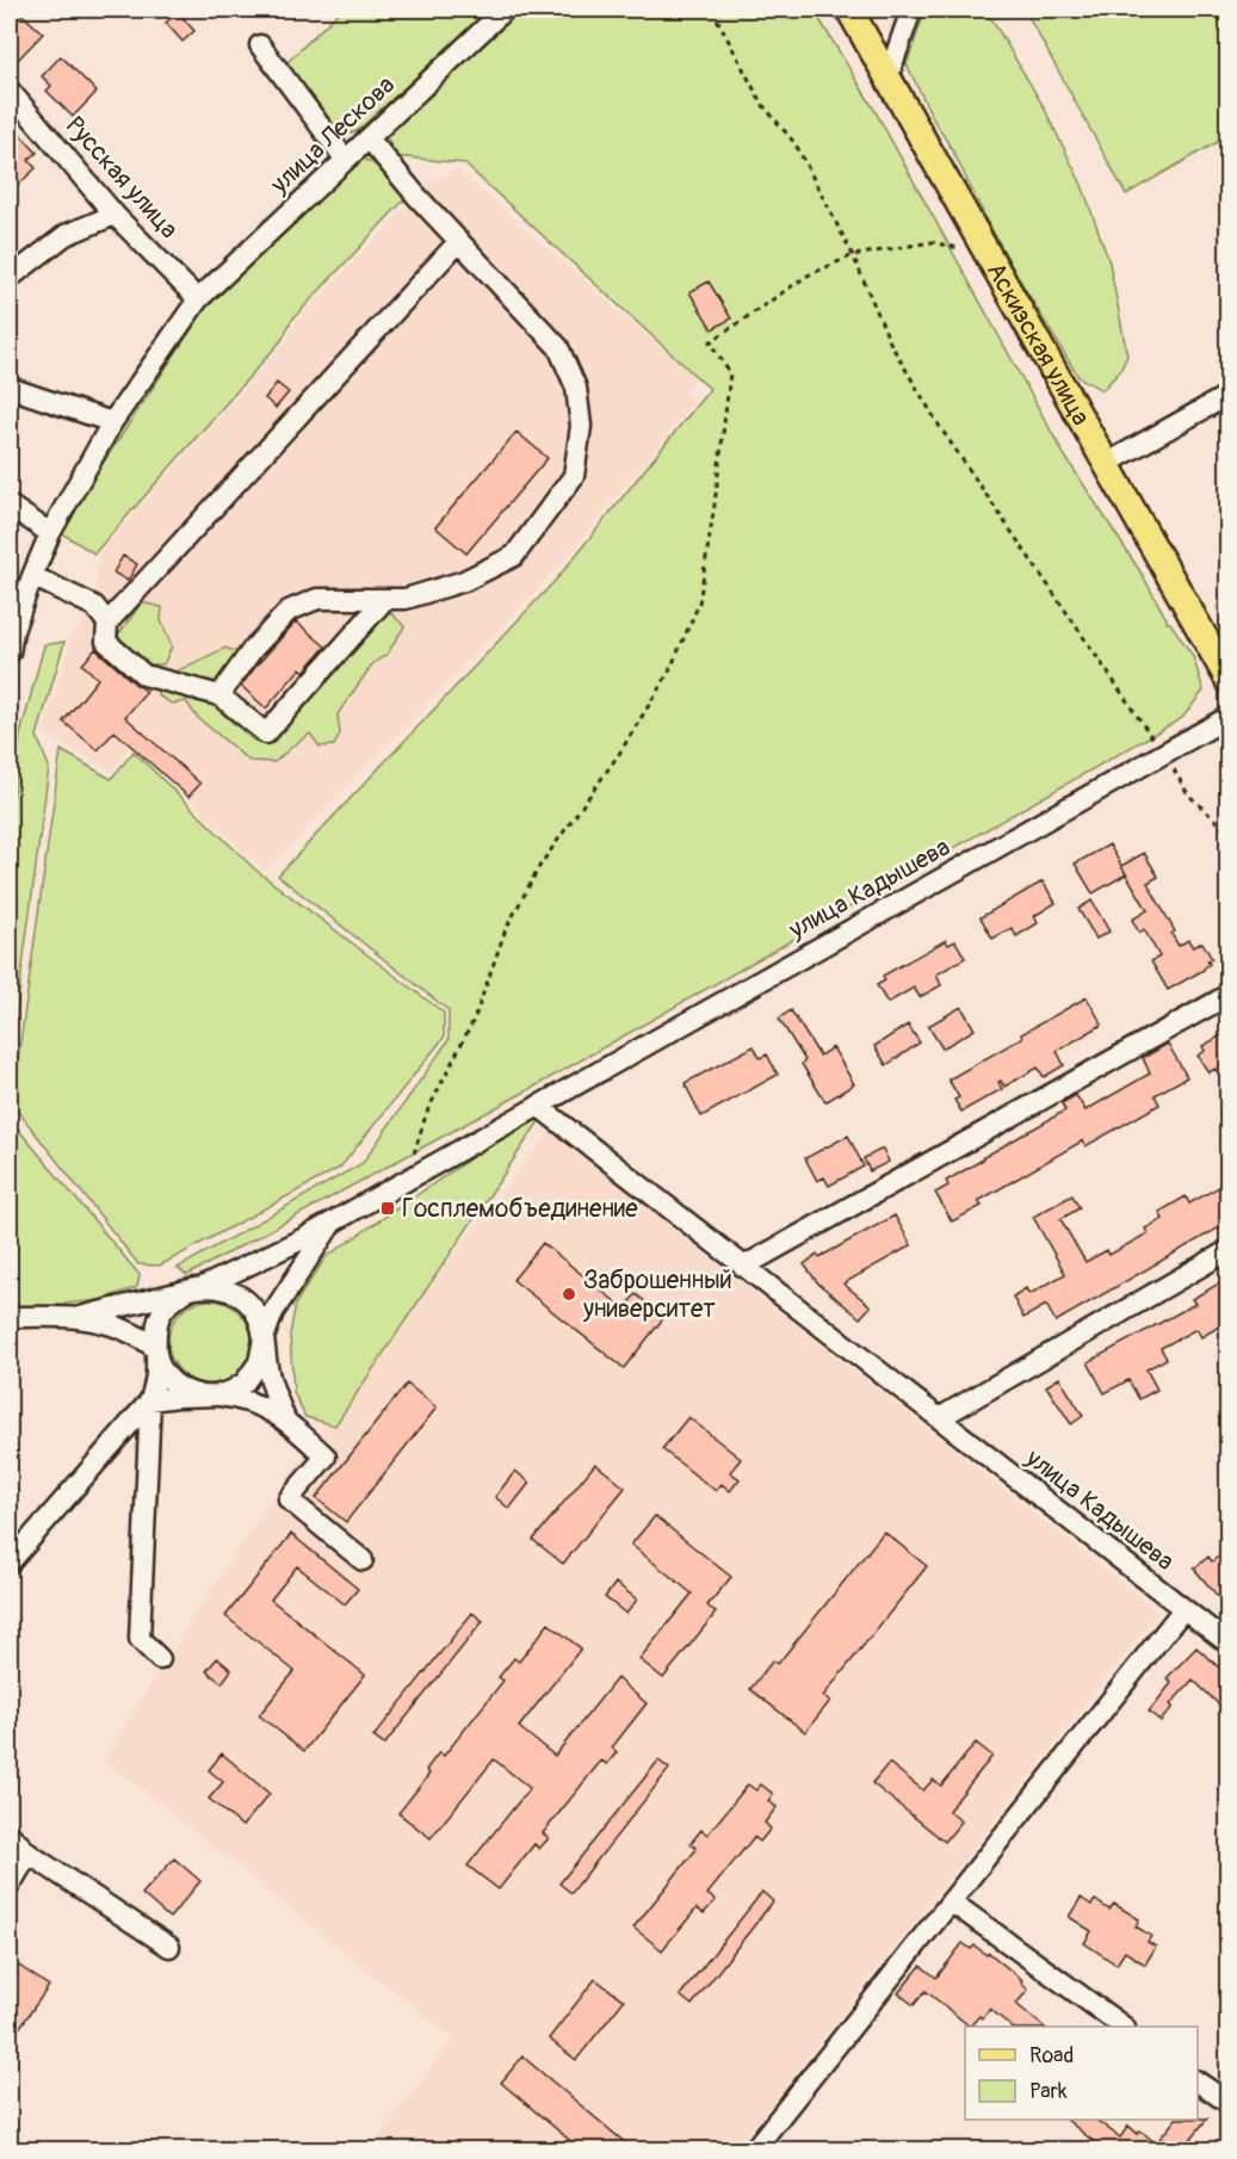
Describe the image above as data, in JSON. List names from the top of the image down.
{
  "streets": {
    "main road": ["Аскизская улица"],
    "street": ["улица Лескова", "Русская улица", "улица Кадышева"]
  },
  "crossings": [
    ["улица Лескова", "Русская улица"]
  ],
  "places": {
    "transit": ["Госплемобъединение"],
    "other": ["Заброшенный университет"]
  },
  "legend": ["Road", "Park"]
}
